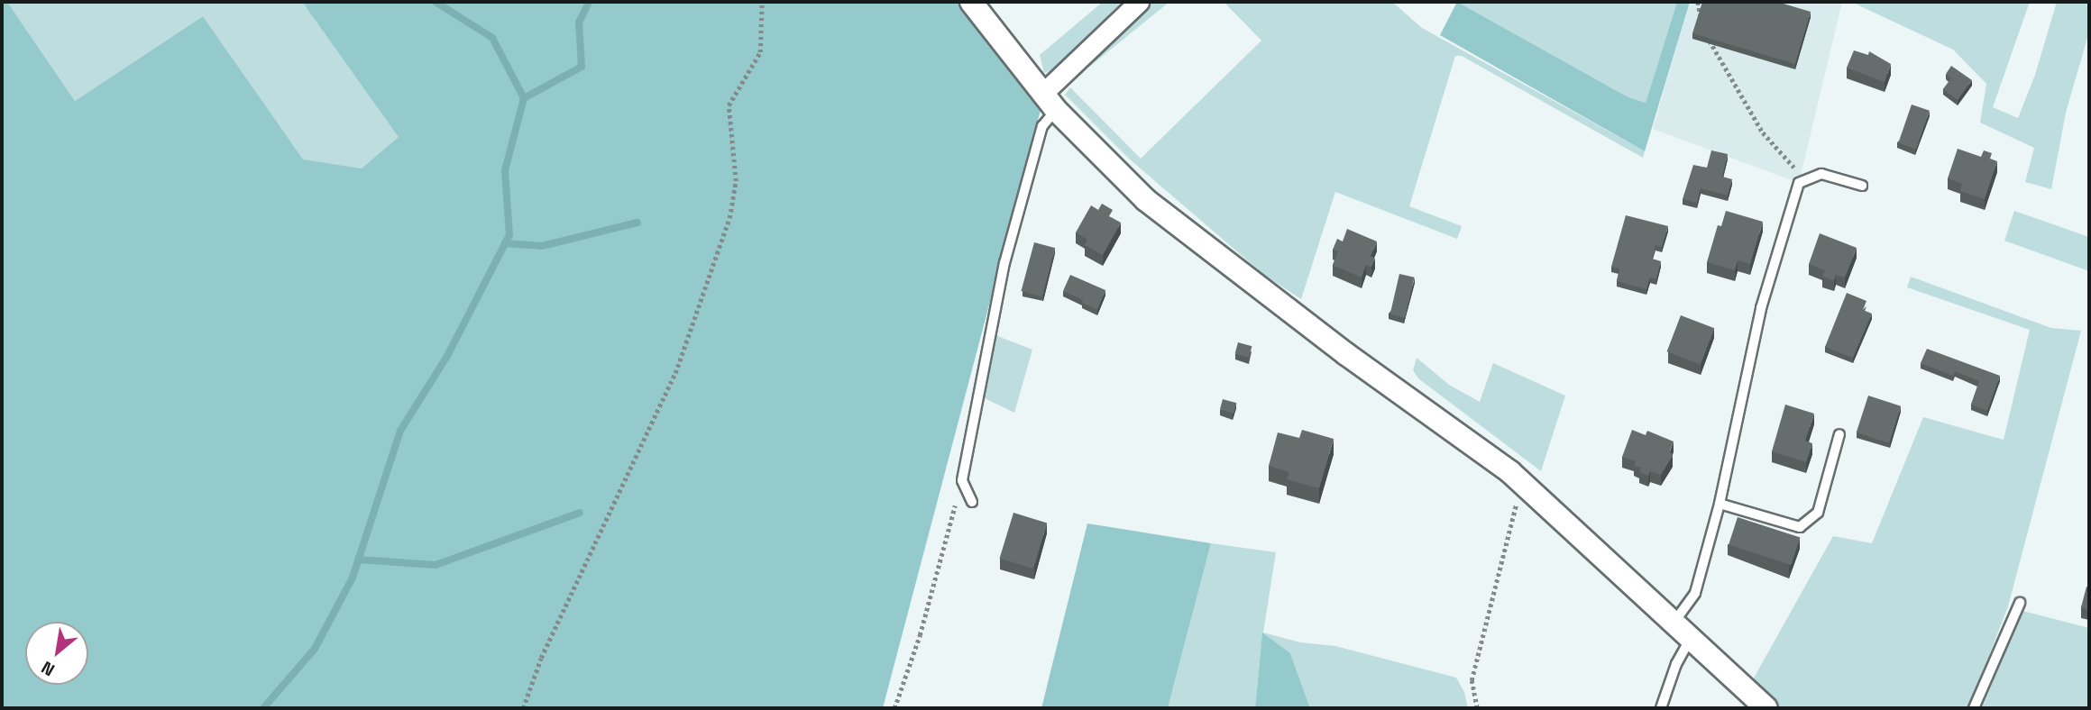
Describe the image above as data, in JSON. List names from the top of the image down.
{
  "north": "bottom left"
}
